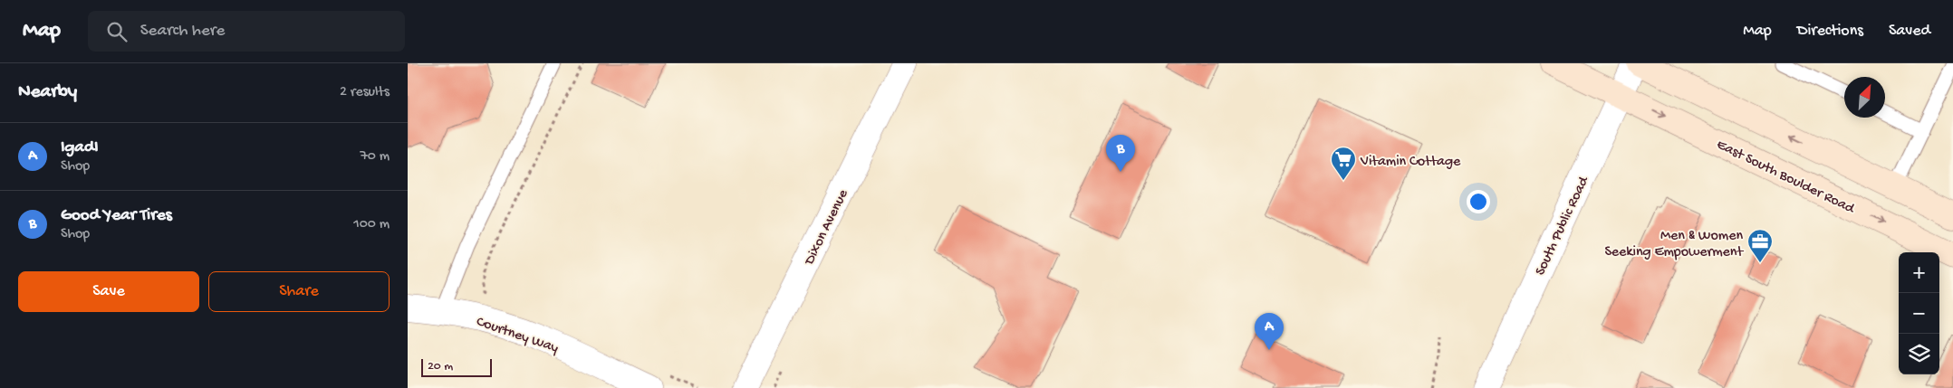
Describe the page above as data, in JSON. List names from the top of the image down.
{
  "streets": {
    "main road": ["East South Boulder Road"],
    "street": ["South Public Road", "Dixon Avenue", "Courtney Way"]
  },
  "crossings": [
    ["East South Boulder Road", "South Public Road"]
  ],
  "places": {
    "supermarket": ["Vitamin Cottage"],
    "office": ["Men & Women Seeking Empowerment"]
  },
  "scale_bar": "20 m",
  "north": "top right",
  "page": {
    "header": "Map",
    "search": "Search here",
    "nav": ["Map", "Directions", "Saved"],
    "heading": ["Nearby", "2 results"],
    "list": [
      {
        "mark": "A",
        "name": "IgadI",
        "note": "Shop",
        "value": "70 m"
      },
      {
        "mark": "B",
        "name": "Good Year Tires",
        "note": "Shop",
        "value": "100 m"
      }
    ],
    "pins": ["B", "A"],
    "map_buttons": ["+", "−"],
    "buttons": ["Save", "Share"],
    "scale": "20 m"
  }
}
